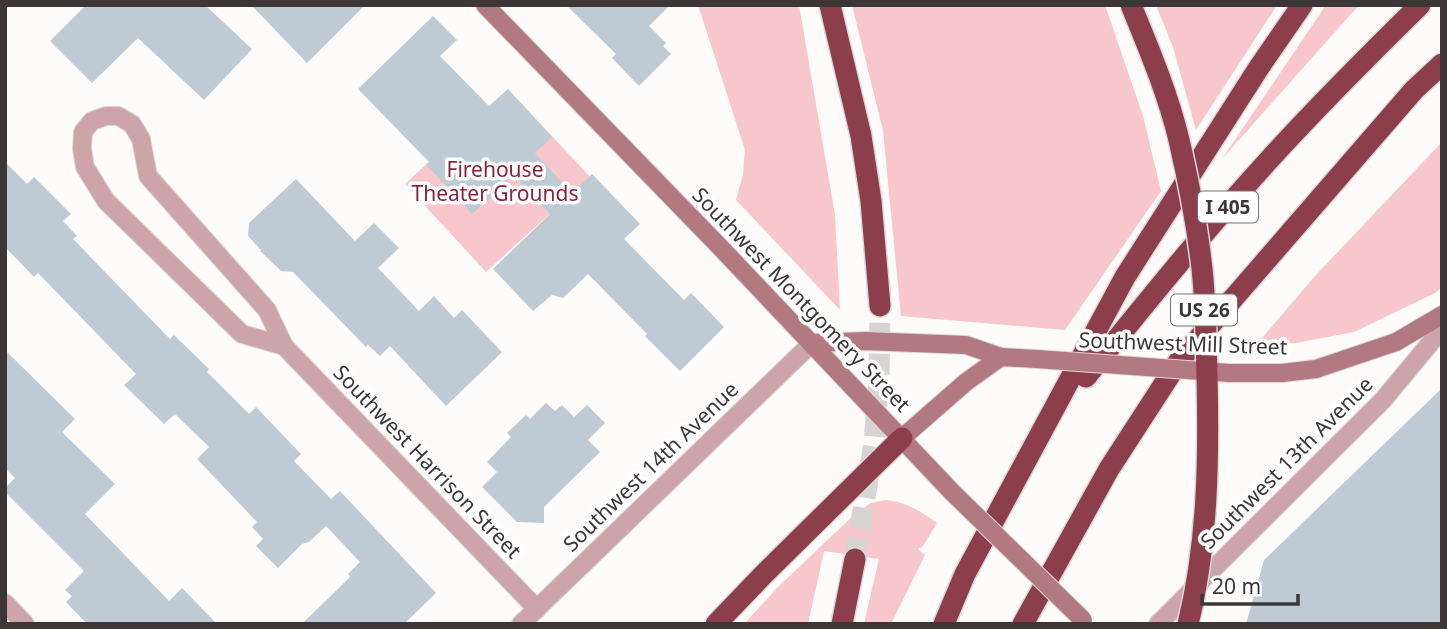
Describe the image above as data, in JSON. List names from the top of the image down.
{
  "streets": {
    "highway": ["I 405", "US 26"],
    "street": [
      "Southwest Montgomery Street",
      "Southwest Mill Street",
      "Southwest Harrison Street",
      "Southwest 13th Avenue",
      "Southwest 14th Avenue"
    ]
  },
  "crossings": [
    ["Southwest Montgomery Street", "Southwest Mill Street"],
    ["Southwest Montgomery Street", "Southwest 14th Avenue"],
    ["Southwest Mill Street", "Southwest 14th Avenue"],
    ["Southwest Harrison Street", "Southwest 14th Avenue"]
  ],
  "parks": ["Firehouse Theater Grounds"],
  "scale_bar": "20 m"
}
